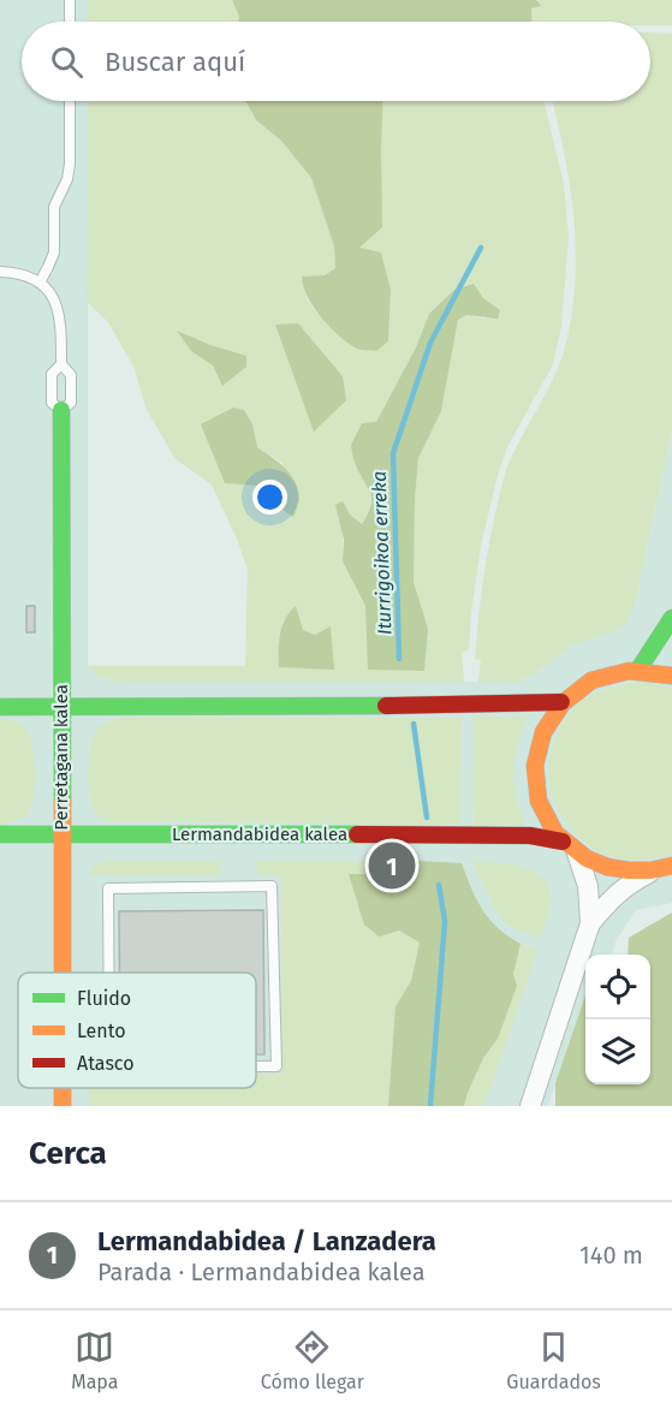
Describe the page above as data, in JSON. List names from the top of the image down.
{
  "streets": {
    "street": ["Perretagana kalea", "Lermandabidea kalea"]
  },
  "crossings": [
    ["Perretagana kalea", "Lermandabidea kalea"]
  ],
  "water": ["Iturrigoikoa erreka"],
  "legend": ["Fluido", "Lento", "Atasco"],
  "page": {
    "search": "Buscar aquí",
    "pins": "1",
    "heading": "Cerca",
    "list": [
      {
        "mark": "1",
        "name": "Lermandabidea / Lanzadera",
        "note": "Parada · Lermandabidea kalea",
        "value": "140 m"
      }
    ],
    "nav": ["Mapa", "Cómo llegar", "Guardados"]
  }
}
